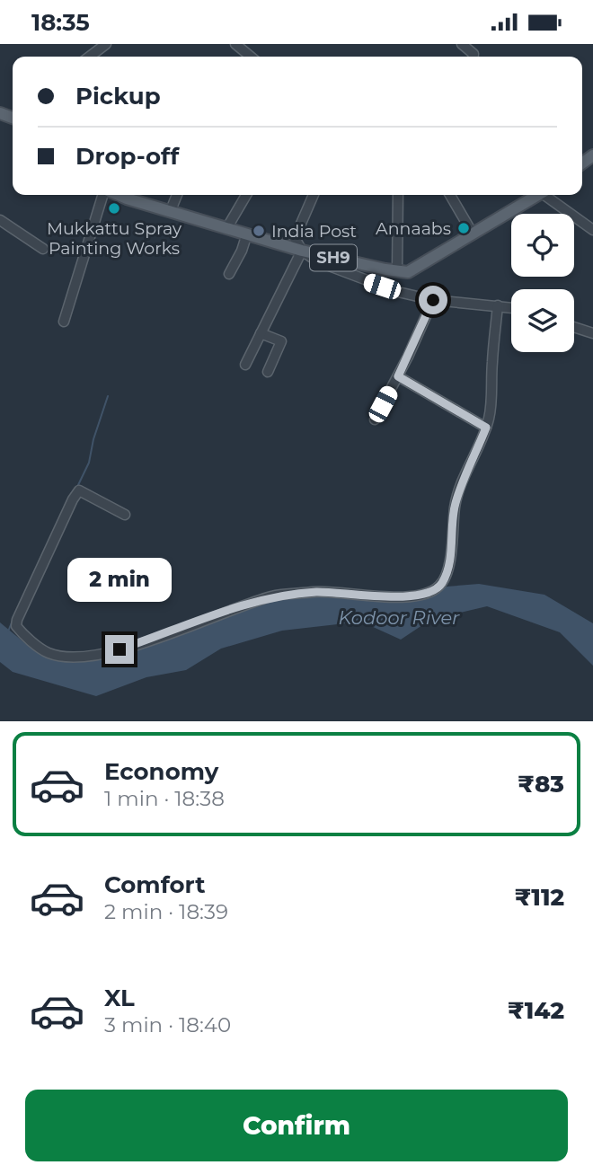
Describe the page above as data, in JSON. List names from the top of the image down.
{
  "streets": {
    "main road": ["SH9"]
  },
  "water": ["Kodoor River"],
  "places": ["Mukkattu Spray Painting Works", "Annaabs", "India Post"],
  "page": {
    "status": "18:35",
    "banner": ["Pickup", "Drop-off"],
    "bubble": "2 min",
    "list": [
      {
        "name": "Economy",
        "note": "1 min · 18:38",
        "value": "₹83"
      },
      {
        "name": "Comfort",
        "note": "2 min · 18:39",
        "value": "₹112"
      },
      {
        "name": "XL",
        "note": "3 min · 18:40",
        "value": "₹142"
      }
    ],
    "buttons": "Confirm"
  }
}
